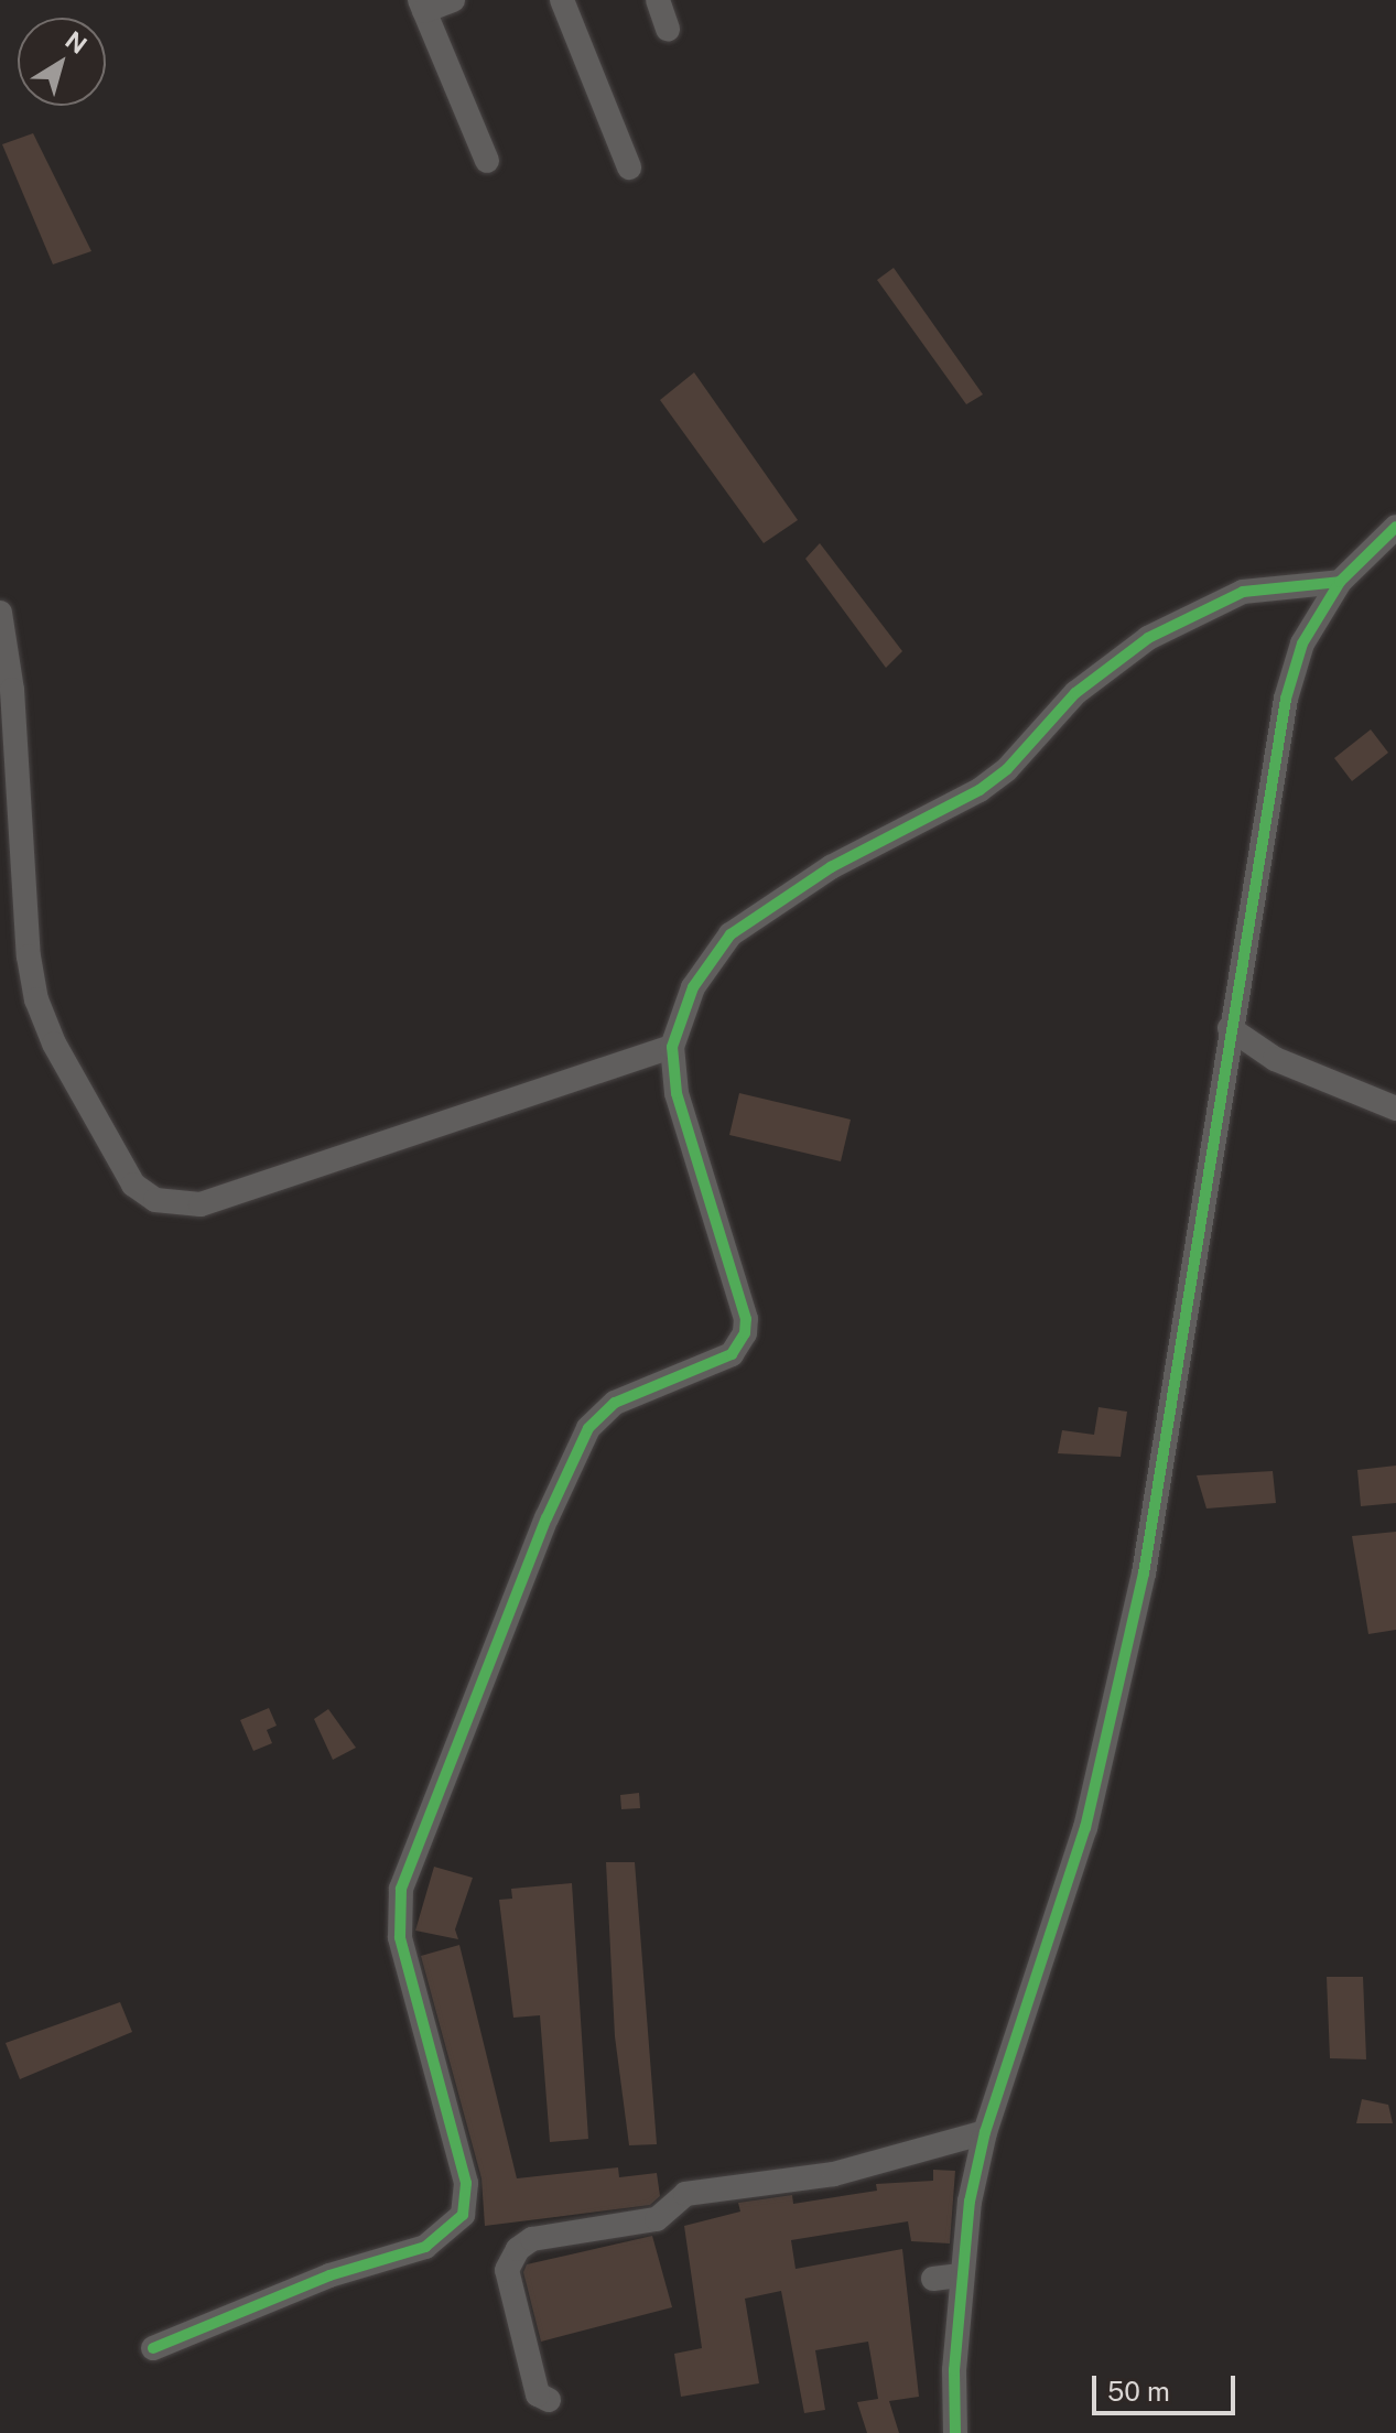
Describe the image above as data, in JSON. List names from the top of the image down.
{
  "scale_bar": "50 m",
  "north": "top right"
}
